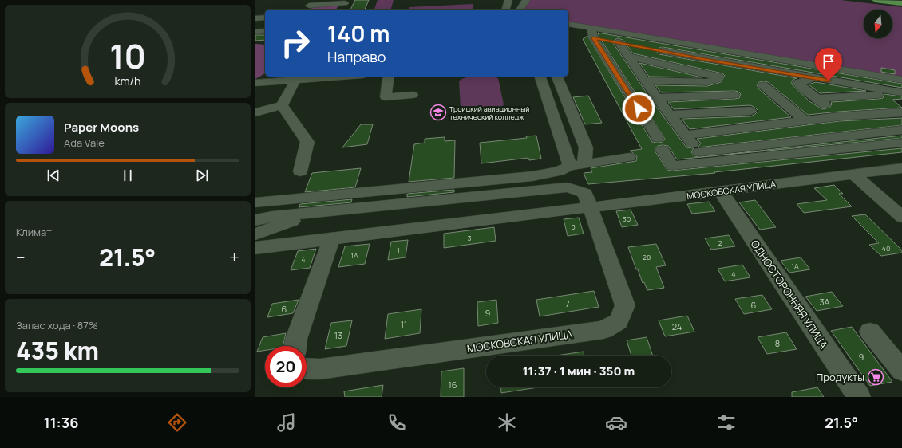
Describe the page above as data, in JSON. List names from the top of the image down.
{
  "streets": {
    "street": ["МОСКОВСКАЯ УЛИЦА", "ОДНОСТОРОННЯЯ УЛИЦА"]
  },
  "crossings": [
    ["МОСКОВСКАЯ УЛИЦА", "ОДНОСТОРОННЯЯ УЛИЦА"]
  ],
  "places": {
    "school or university": ["Троицкий авиационный технический колледж"],
    "supermarket": ["Продукты"]
  },
  "house_numbers": [
    "30",
    "5",
    "3",
    "2",
    "40",
    "1",
    "1А",
    "28",
    "4",
    "1А",
    "4",
    "3А",
    "7",
    "6",
    "6",
    "9",
    "11",
    "24",
    "13",
    "8",
    "9",
    "16"
  ],
  "north": "bottom",
  "page": {
    "turn": ["140 m", "Направо"],
    "song": ["Paper Moons", "Ada Vale"],
    "tile": [
      "Климат",
      ["Запас хода · 87%", "435 km"]
    ],
    "heat": ["−", "21.5°", "+"],
    "limit": "20",
    "trip": "11:37 · 1 мин · 350 m",
    "tabs": ["11:36", "21.5°"],
    "gauge": ["10", "km/h"]
  }
}
